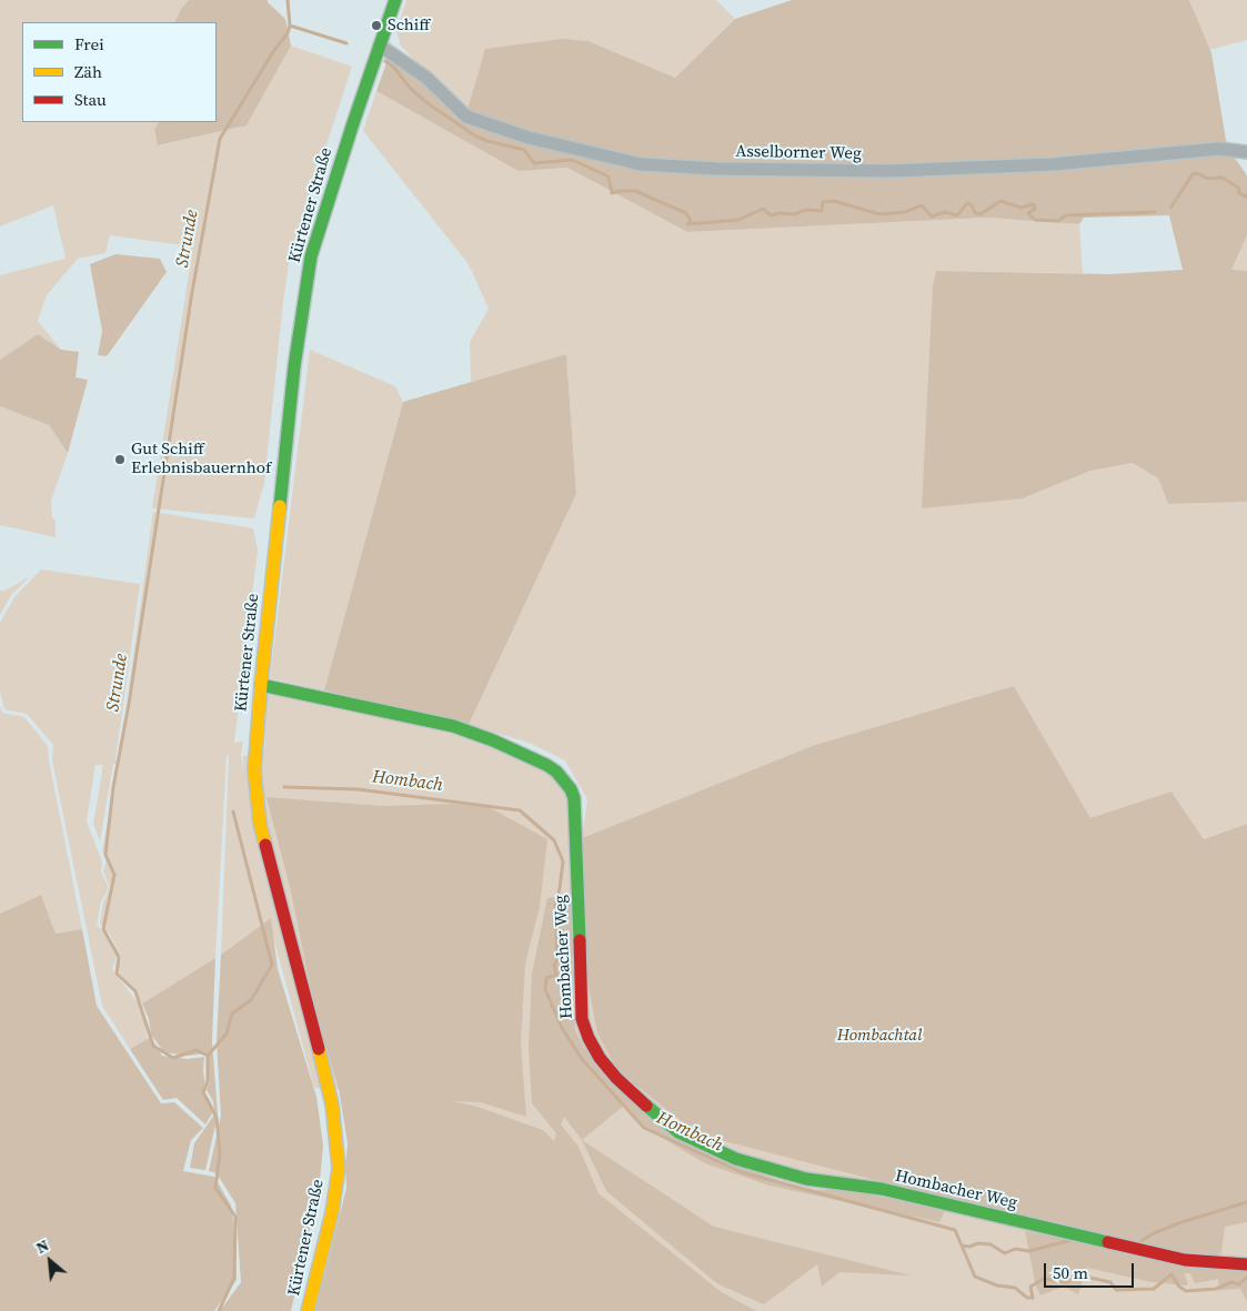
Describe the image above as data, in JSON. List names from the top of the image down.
{
  "streets": {
    "main road": ["Kürtener Straße", "Hombacher Weg"],
    "street": ["Asselborner Weg"]
  },
  "crossings": [
    ["Asselborner Weg", "Kürtener Straße"],
    ["Kürtener Straße", "Hombacher Weg"]
  ],
  "water": ["Strunde", "Hombach"],
  "parks": ["Hombachtal"],
  "places": ["Schiff", "Gut Schiff Erlebnisbauernhof"],
  "legend": ["Frei", "Zäh", "Stau"],
  "scale_bar": "50 m",
  "north": "top left"
}
